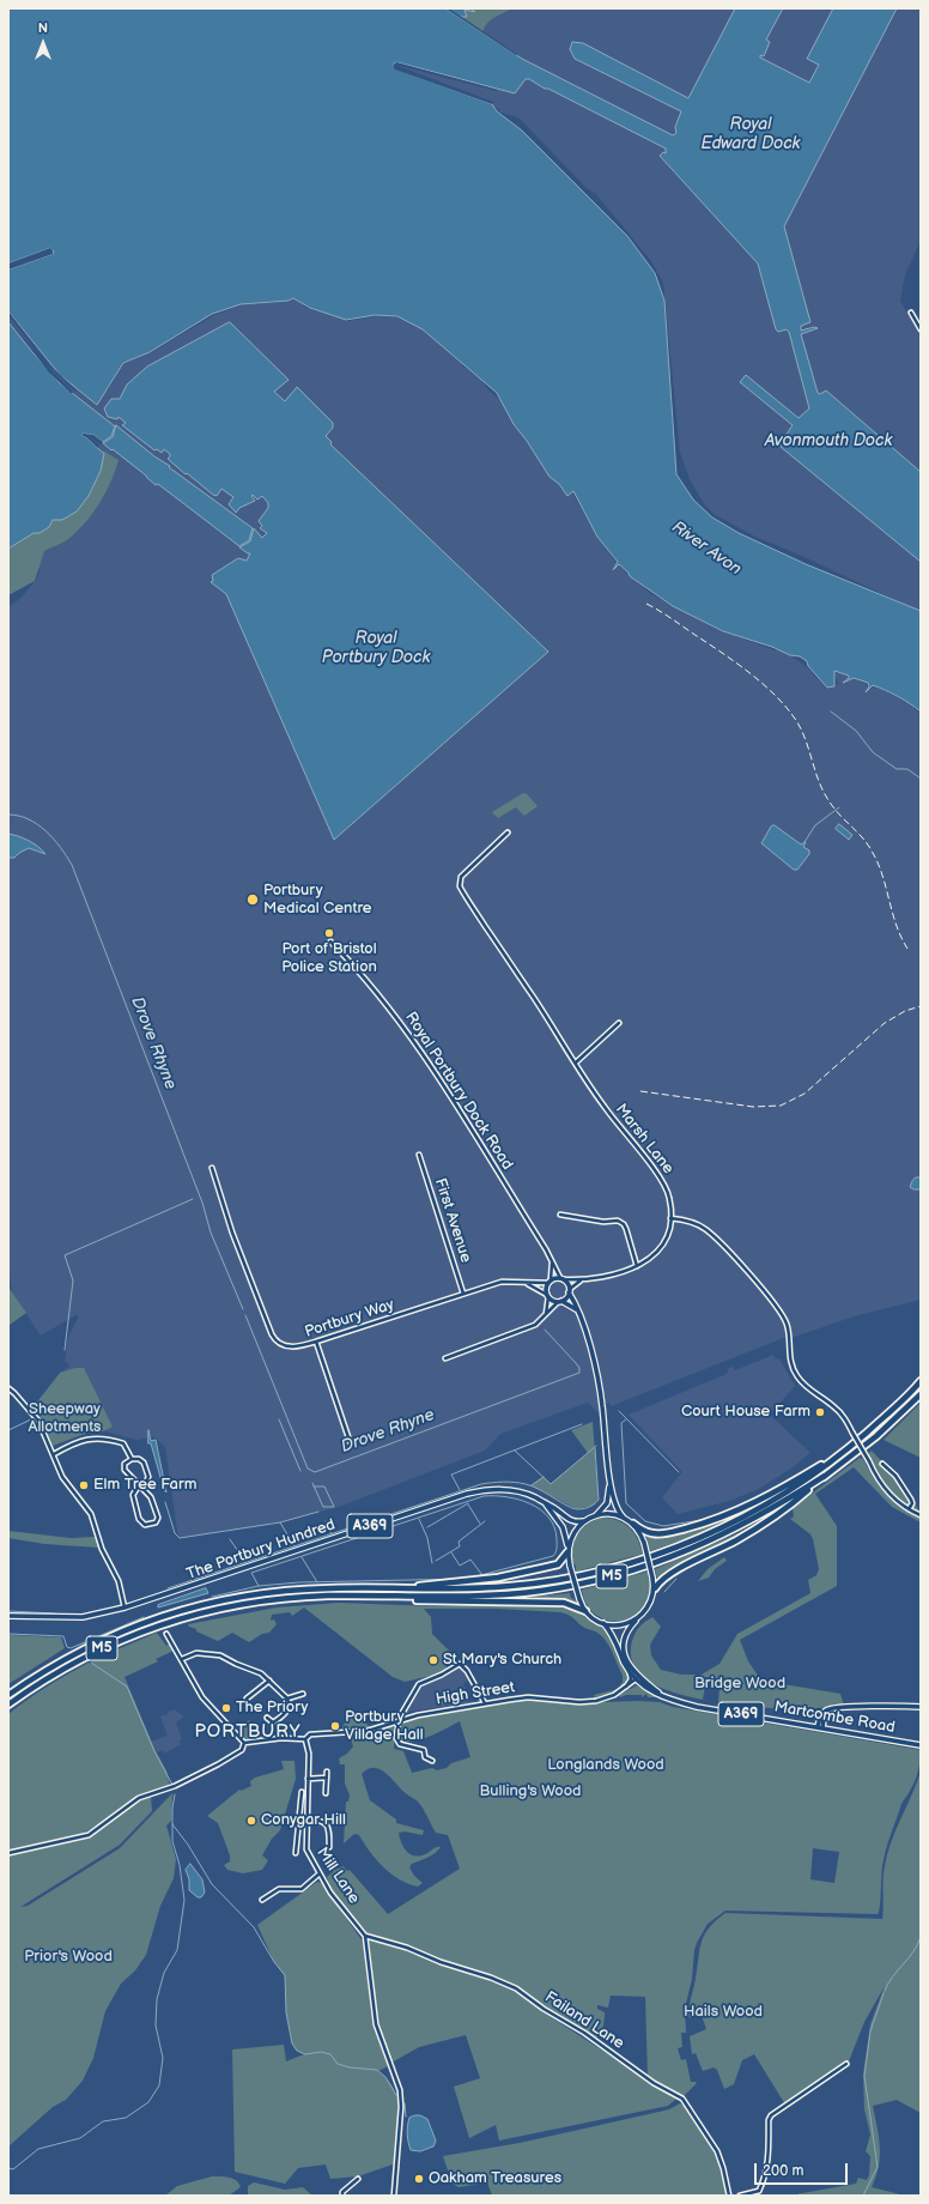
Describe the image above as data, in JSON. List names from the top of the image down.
{
  "streets": {
    "highway": ["M5"],
    "main road": ["A369", "The Portbury Hundred", "Martcombe Road"],
    "street": [
      "Royal Portbury Dock Road",
      "Marsh Lane",
      "First Avenue",
      "Portbury Way",
      "High Street",
      "Mill Lane",
      "Failand Lane"
    ]
  },
  "crossings": [
    ["Royal Portbury Dock Road", "Portbury Way"],
    ["First Avenue", "Portbury Way"],
    ["A369", "The Portbury Hundred"],
    ["A369", "M5"],
    ["A369", "Martcombe Road"],
    ["The Portbury Hundred", "M5"],
    ["The Portbury Hundred", "Martcombe Road"],
    ["M5", "Martcombe Road"],
    ["High Street", "Martcombe Road"],
    ["High Street", "Mill Lane"],
    ["Mill Lane", "Failand Lane"]
  ],
  "districts": ["PORTBURY"],
  "water": [
    "Royal Edward Dock",
    "Avonmouth Dock",
    "River Avon",
    "Royal Portbury Dock",
    "Drove Rhyne"
  ],
  "parks": [
    "Sheepway Allotments",
    "Bridge Wood",
    "Longlands Wood",
    "Bulling's Wood",
    "Prior's Wood",
    "Hails Wood"
  ],
  "places": [
    "Portbury Medical Centre",
    "Port of Bristol Police Station",
    "Court House Farm",
    "Elm Tree Farm",
    "St Mary's Church",
    "The Priory",
    "Portbury Village Hall",
    "Conygar Hill",
    "Oakham Treasures"
  ],
  "scale_bar": "200 m",
  "north": "top"
}
